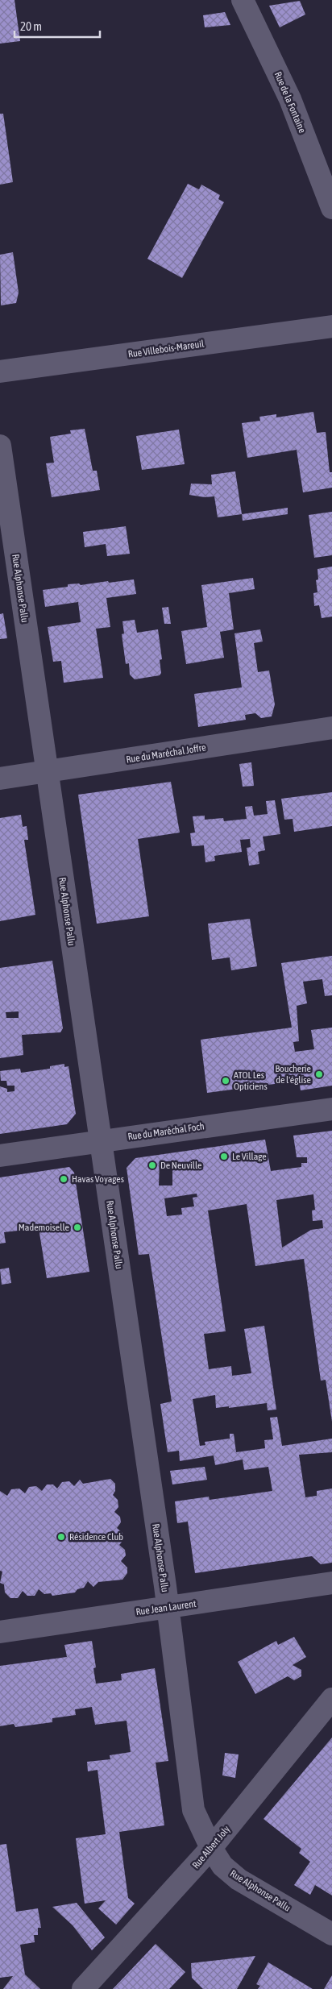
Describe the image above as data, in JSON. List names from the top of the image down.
{
  "streets": {
    "street": [
      "Rue de la Fontaine",
      "Rue Villebois-Mareuil",
      "Rue Alphonse Pallu",
      "Rue du Maréchal Joffre",
      "Rue du Maréchal Foch",
      "Rue Jean Laurent",
      "Rue Albert Joly"
    ]
  },
  "crossings": [
    ["Rue Alphonse Pallu", "Rue du Maréchal Joffre"],
    ["Rue Alphonse Pallu", "Rue du Maréchal Foch"],
    ["Rue Alphonse Pallu", "Rue Jean Laurent"],
    ["Rue Alphonse Pallu", "Rue Albert Joly"]
  ],
  "places": [
    "Boucherie de l'église",
    "ATOL Les Opticiens",
    "Le Village",
    "De Neuville",
    "Havas Voyages",
    "Mademoiselle",
    "Résidence Club"
  ],
  "scale_bar": "20 m"
}
